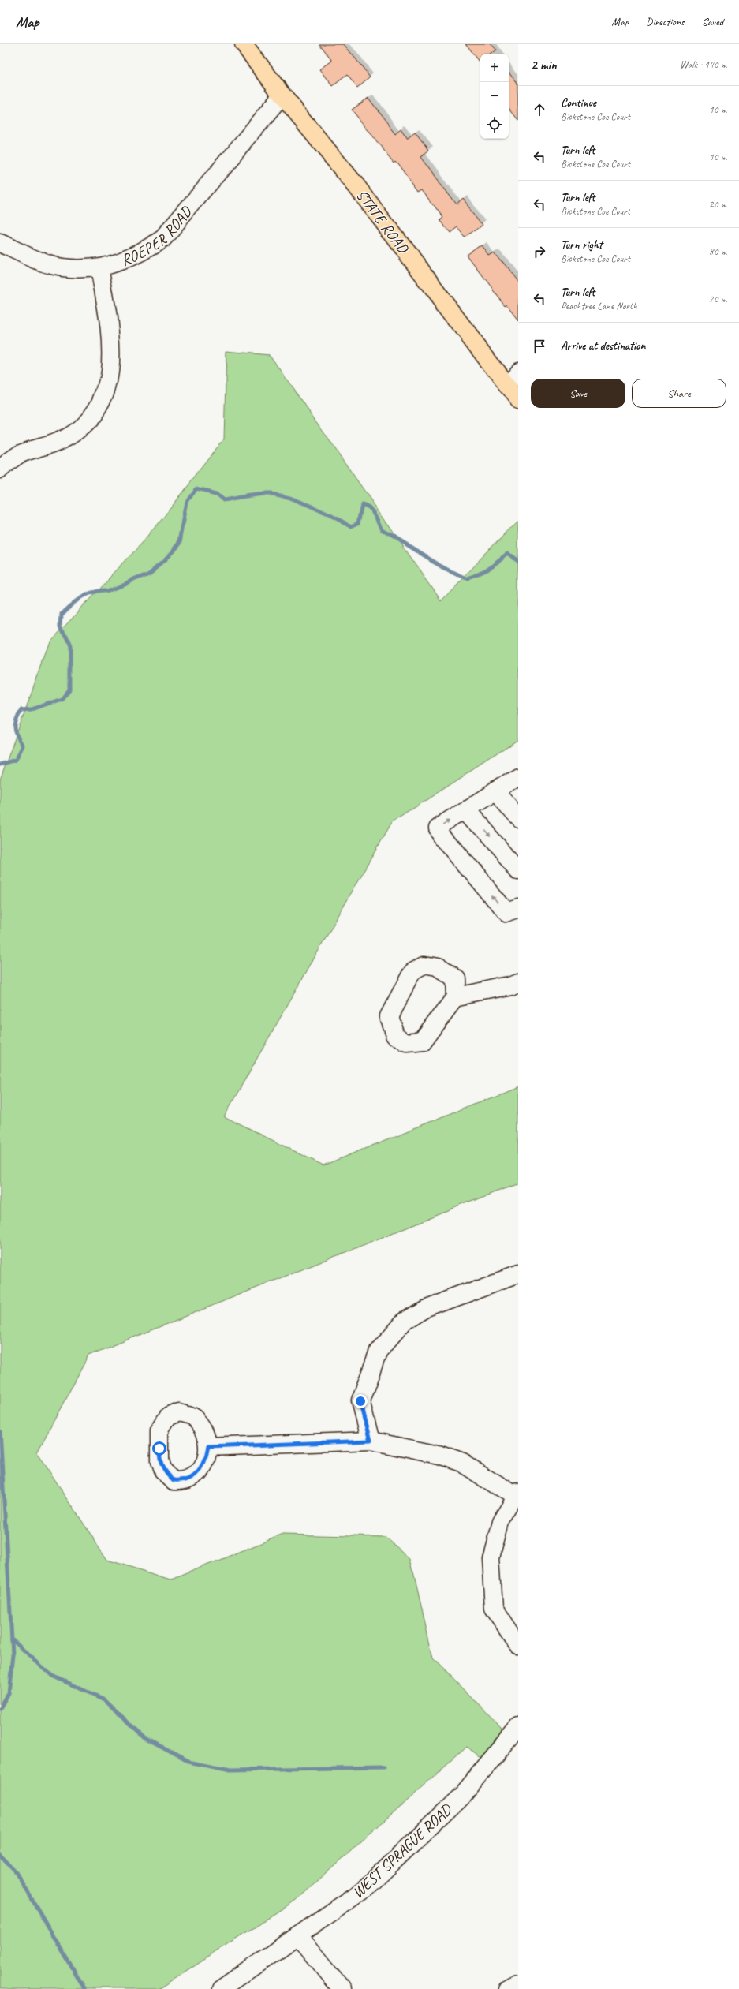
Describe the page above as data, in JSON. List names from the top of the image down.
{
  "streets": {
    "main road": ["STATE ROAD"],
    "street": ["ROEPER ROAD", "WEST SPRAGUE ROAD"]
  },
  "crossings": [
    ["STATE ROAD", "ROEPER ROAD"]
  ],
  "page": {
    "header": "Map",
    "nav": ["Map", "Directions", "Saved"],
    "heading": ["2 min", "Walk · 140 m"],
    "map_buttons": ["+", "−"],
    "list": [
      ["Continue", "Bickstone Coe Court", "10 m"],
      ["Turn left", "Bickstone Coe Court", "10 m"],
      ["Turn left", "Bickstone Coe Court", "20 m"],
      ["Turn right", "Bickstone Coe Court", "80 m"],
      ["Turn left", "Peachtree Lane North", "20 m"],
      "Arrive at destination"
    ],
    "buttons": ["Save", "Share"]
  }
}
